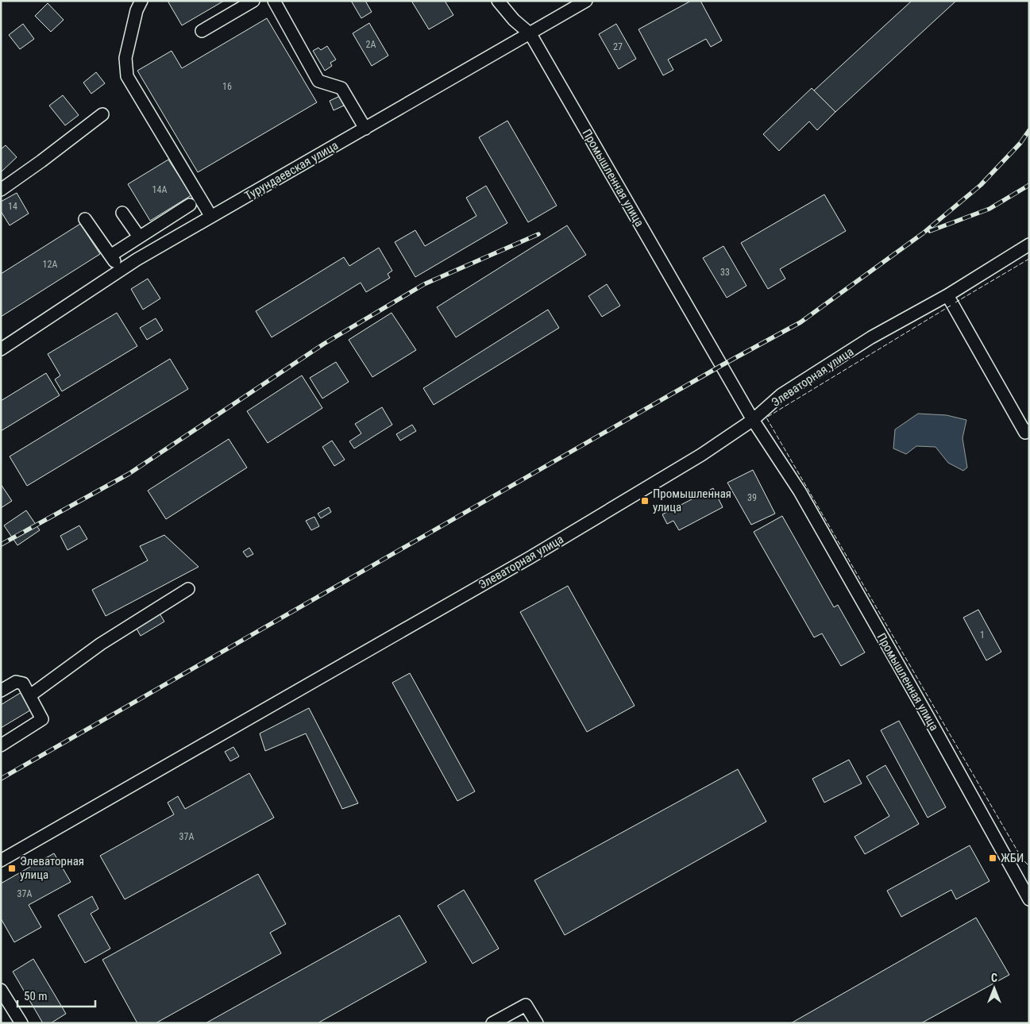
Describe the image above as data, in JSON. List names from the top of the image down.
{
  "streets": {
    "street": ["Турундаевская улица", "Промышленная улица", "Элеваторная улица"]
  },
  "crossings": [
    ["Турундаевская улица", "Промышленная улица"],
    ["Промышленная улица", "Элеваторная улица"]
  ],
  "places": {
    "transit": ["Промышленная улица", "ЖБИ", "Элеваторная улица"]
  },
  "house_numbers": [
    "2А",
    "27",
    "16",
    "14А",
    "14",
    "12А",
    "33",
    "39",
    "1",
    "37А",
    "37А"
  ],
  "scale_bar": "50 m",
  "north": "top"
}
